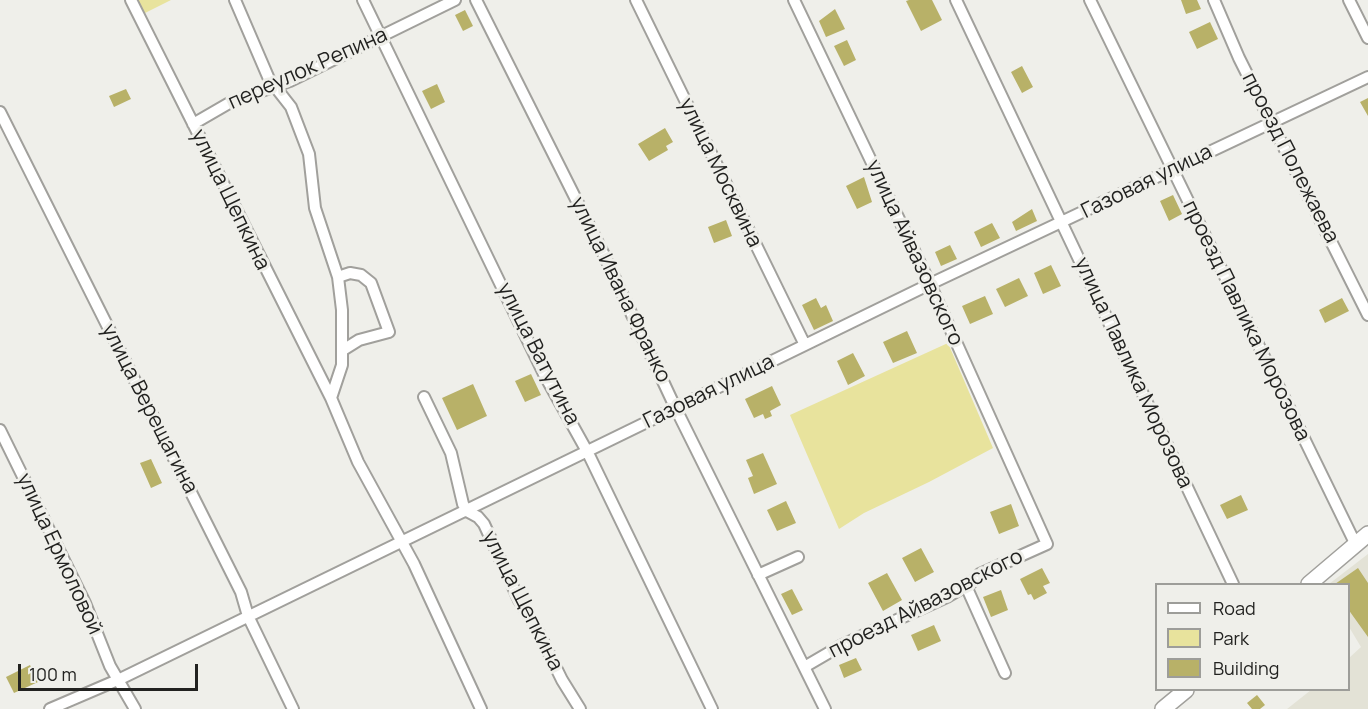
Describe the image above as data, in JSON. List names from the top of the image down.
{
  "streets": {
    "street": [
      "переулок Репина",
      "проезд Полежаева",
      "улица Москвина",
      "Газовая улица",
      "улица Щепкина",
      "улица Айвазовского",
      "улица Ивана Франко",
      "проезд Павлика Морозова",
      "улица Ватутина",
      "улица Павлика Морозова",
      "улица Верещагина",
      "улица Ермоловой",
      "проезд Айвазовского"
    ]
  },
  "crossings": [
    ["переулок Репина", "улица Щепкина"],
    ["переулок Репина", "улица Ватутина"],
    ["проезд Полежаева", "Газовая улица"],
    ["улица Москвина", "Газовая улица"],
    ["Газовая улица", "улица Щепкина"],
    ["Газовая улица", "улица Айвазовского"],
    ["Газовая улица", "улица Ивана Франко"],
    ["Газовая улица", "проезд Павлика Морозова"],
    ["Газовая улица", "улица Ватутина"],
    ["Газовая улица", "улица Павлика Морозова"],
    ["Газовая улица", "улица Верещагина"],
    ["Газовая улица", "улица Ермоловой"],
    ["улица Айвазовского", "проезд Айвазовского"],
    ["улица Ивана Франко", "проезд Айвазовского"]
  ],
  "legend": ["Road", "Park", "Building"],
  "scale_bar": "100 m"
}
